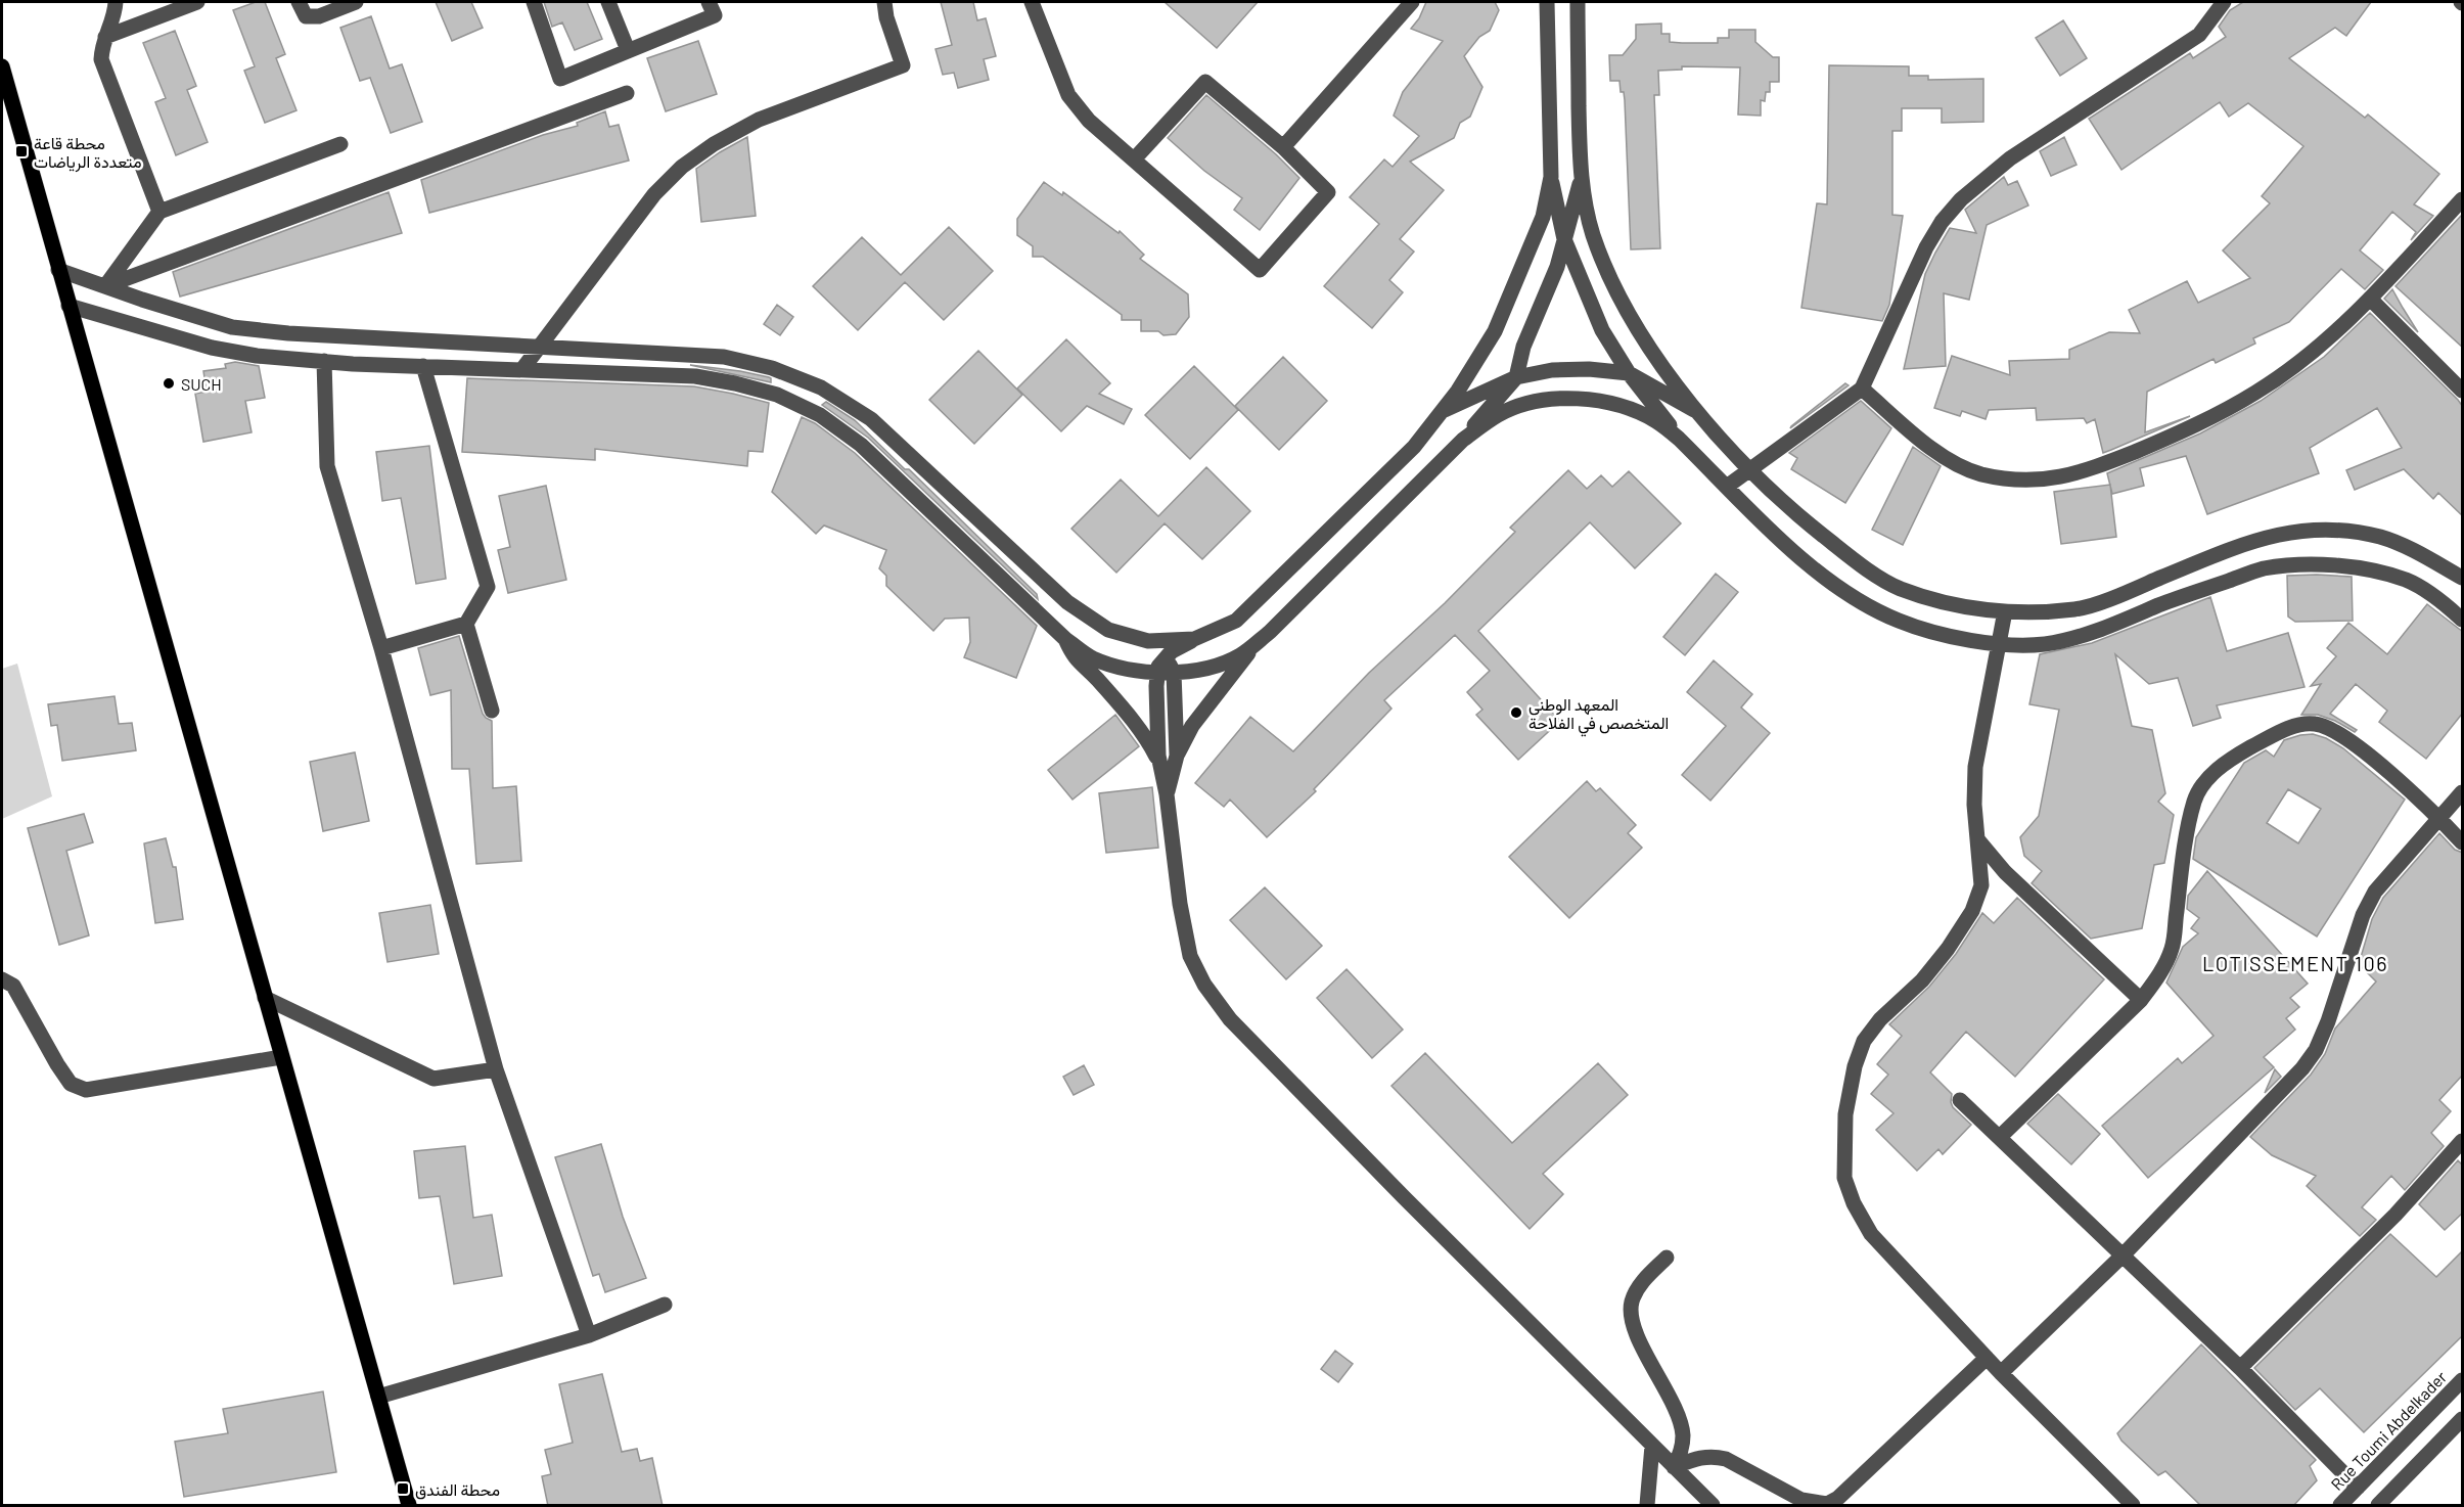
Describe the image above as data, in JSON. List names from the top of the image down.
{
  "streets": {
    "street": ["Rue Toumi Abdelkader"]
  },
  "districts": ["LOTISSEMENT 106"],
  "places": {
    "transit": ["محطة قاعة متعددة الرياضات", "محطة الفندق"],
    "other": ["SUCH", "المعهد الوطني المتخصص في الفلاحة"]
  }
}
